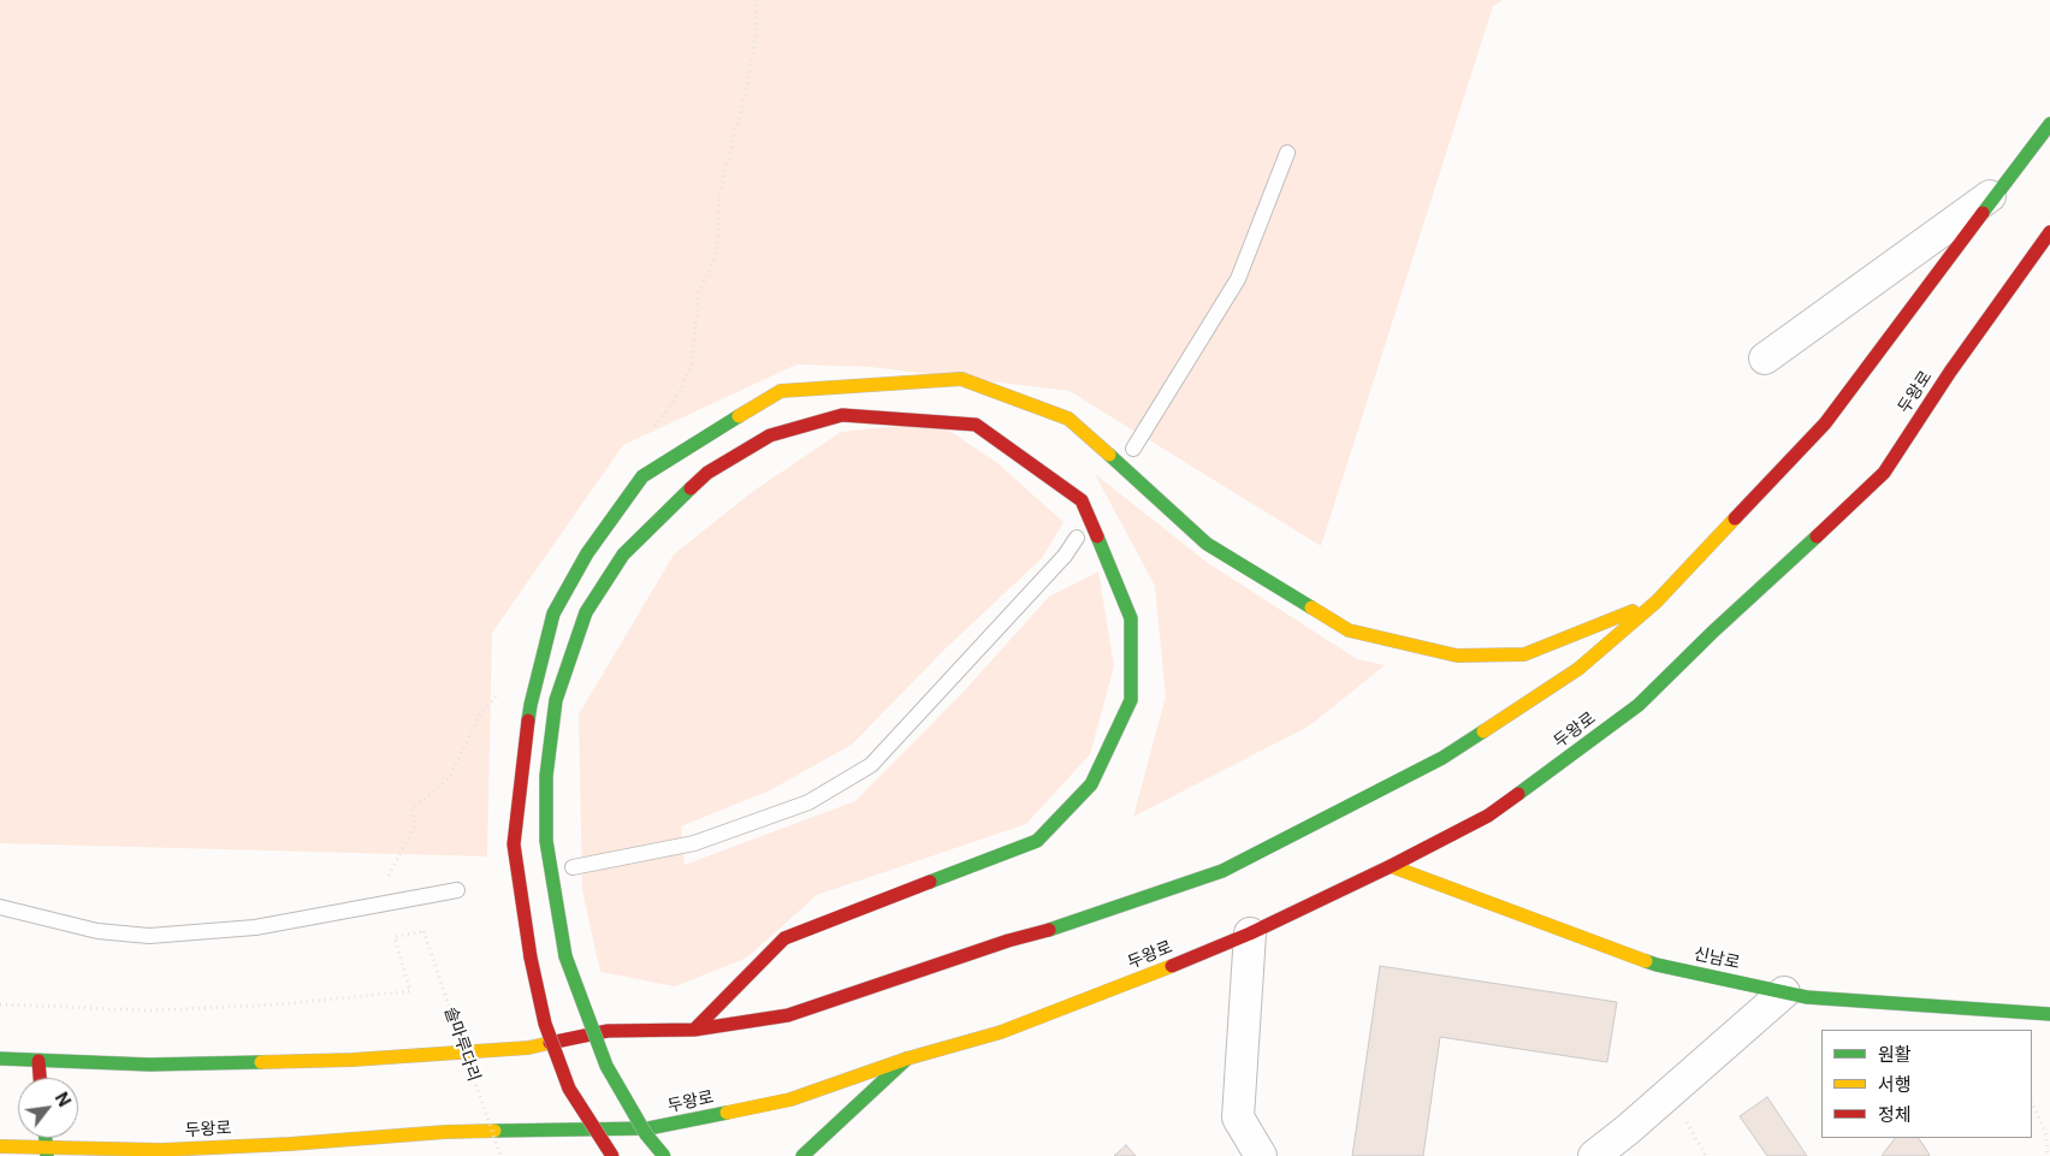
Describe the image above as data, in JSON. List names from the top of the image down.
{
  "streets": {
    "main road": ["두왕로", "신남로"],
    "path": ["솔마루다리"]
  },
  "crossings": [
    ["두왕로", "신남로"]
  ],
  "legend": ["원활", "서행", "정체"],
  "north": "top right"
}
